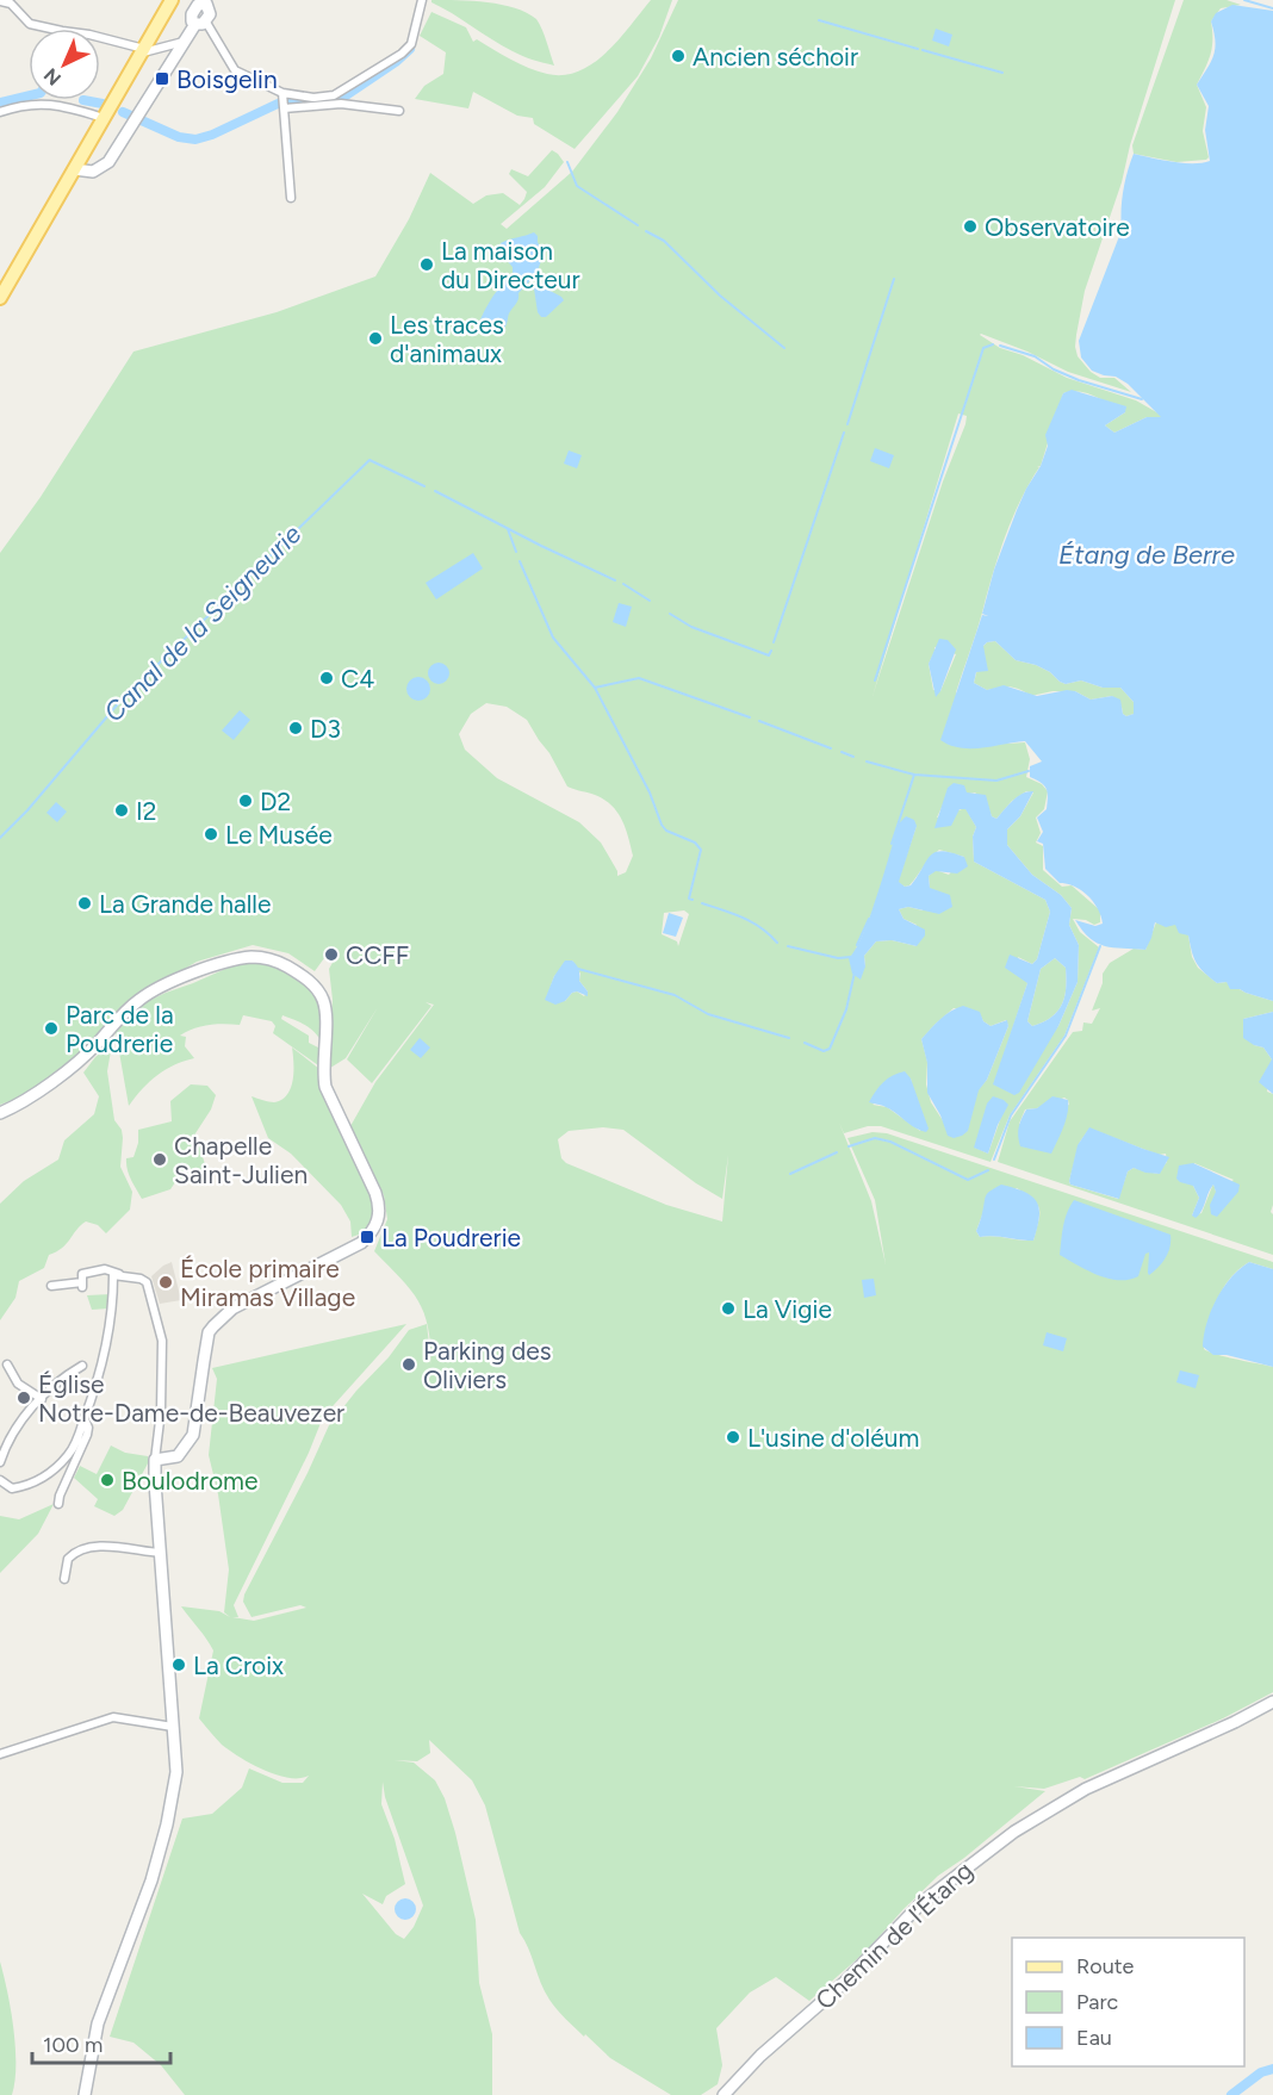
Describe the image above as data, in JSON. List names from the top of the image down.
{
  "streets": {
    "street": ["Chemin de l’Étang"]
  },
  "water": ["Étang de Berre", "Canal de la Seigneurie"],
  "places": {
    "other": [
      "Ancien séchoir",
      "Observatoire",
      "La maison du Directeur",
      "Les traces d'animaux",
      "C4",
      "D3",
      "D2",
      "I2",
      "Le Musée",
      "La Grande halle",
      "CCFF",
      "Parc de la Poudrerie",
      "Chapelle Saint-Julien",
      "École primaire Miramas Village",
      "La Vigie",
      "Parking des Oliviers",
      "Église Notre-Dame-de-Beauvezer",
      "L'usine d'oléum",
      "Boulodrome",
      "La Croix"
    ],
    "transit": ["Boisgelin", "La Poudrerie"]
  },
  "legend": ["Route", "Parc", "Eau"],
  "scale_bar": "100 m",
  "north": "bottom left"
}
